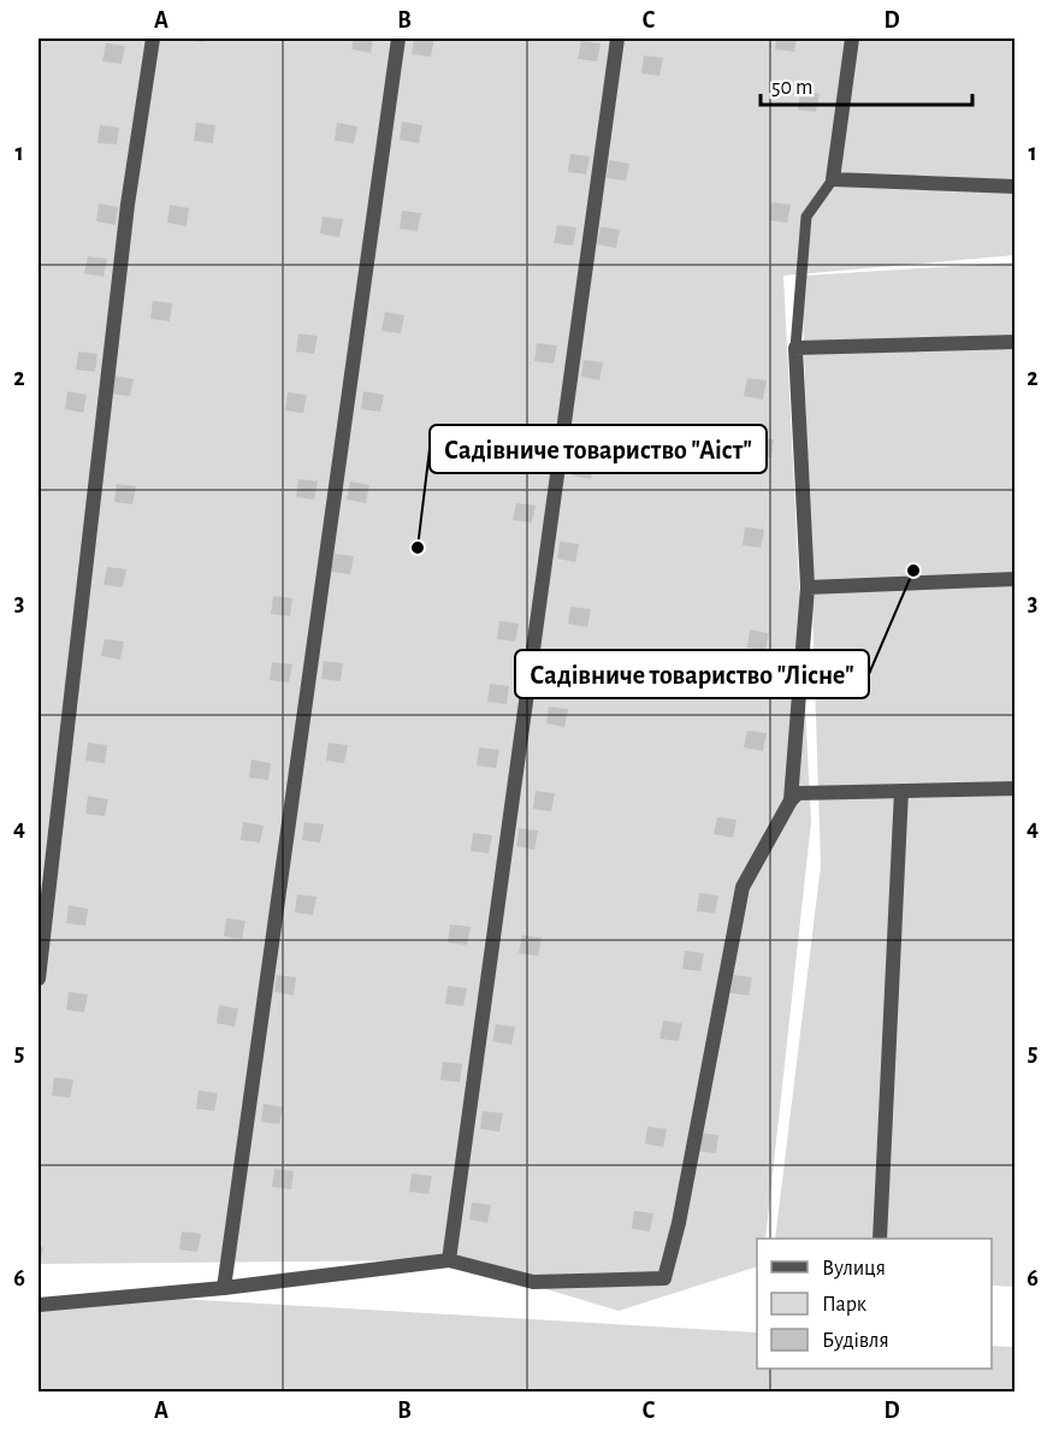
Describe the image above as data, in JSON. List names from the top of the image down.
{
  "places": ["Садівниче товариство \"Аіст\"", "Садівниче товариство \"Лісне\""],
  "legend": ["Вулиця", "Парк", "Будівля"],
  "scale_bar": "50 m",
  "grid": {
    "columns": [
      "A",
      "B",
      "C",
      "D"
    ],
    "rows": [
      "1",
      "2",
      "3",
      "4",
      "5",
      "6"
    ]
  }
}
